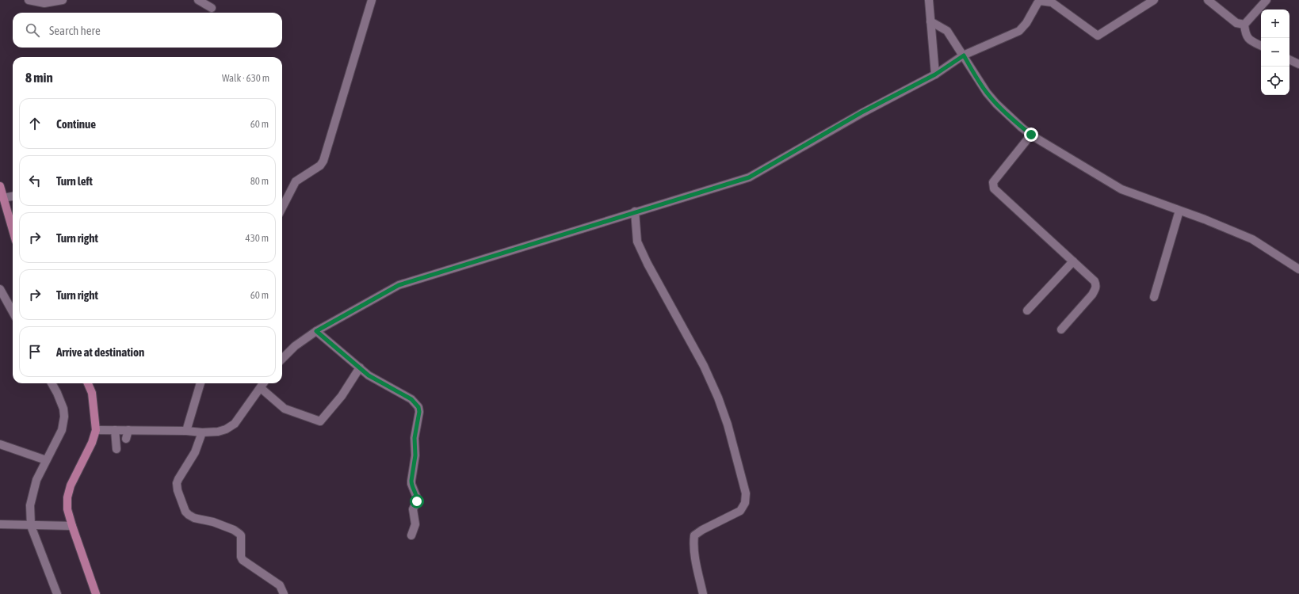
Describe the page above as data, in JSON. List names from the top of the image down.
{
  "page": {
    "map_buttons": ["+", "−"],
    "search": "Search here",
    "heading": ["8 min", "Walk · 630 m"],
    "list": [
      ["Continue", "60 m"],
      ["Turn left", "80 m"],
      ["Turn right", "430 m"],
      ["Turn right", "60 m"],
      "Arrive at destination"
    ]
  }
}
